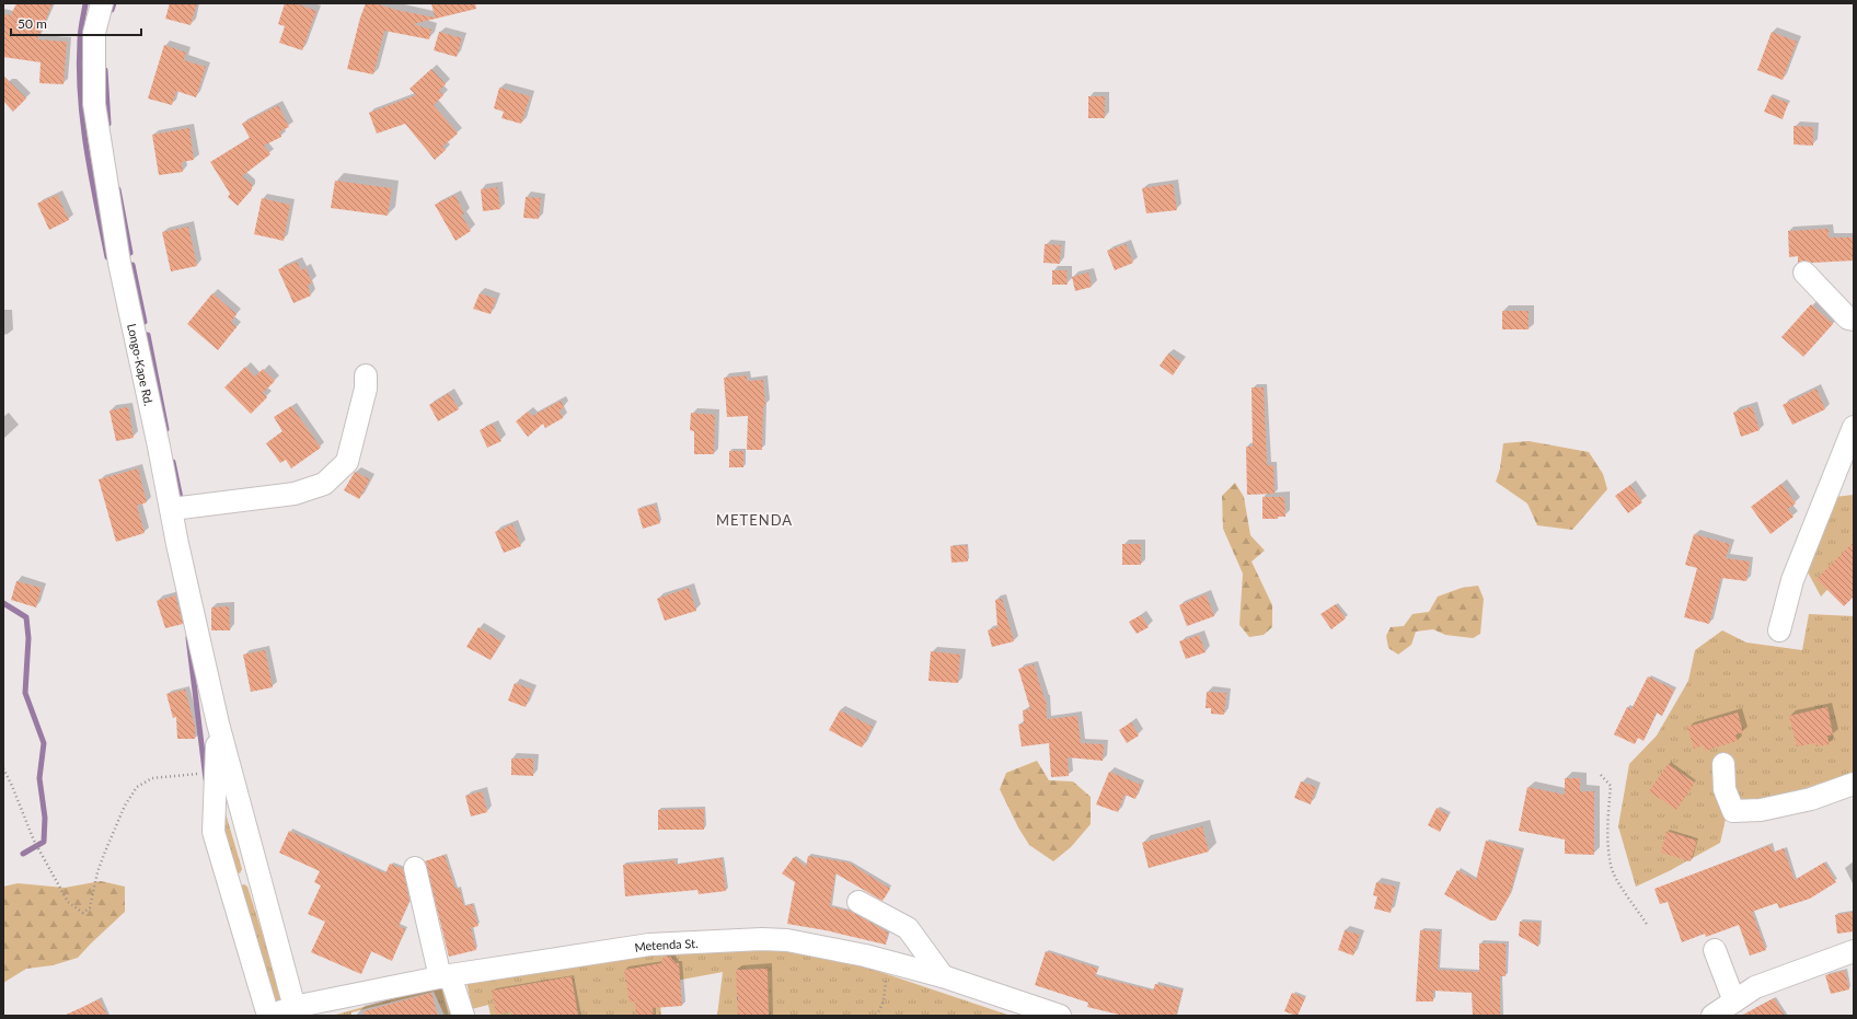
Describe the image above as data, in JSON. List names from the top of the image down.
{
  "streets": {
    "street": ["Longo-Kape Rd.", "Metenda St."]
  },
  "districts": ["METENDA"],
  "scale_bar": "50 m"
}
